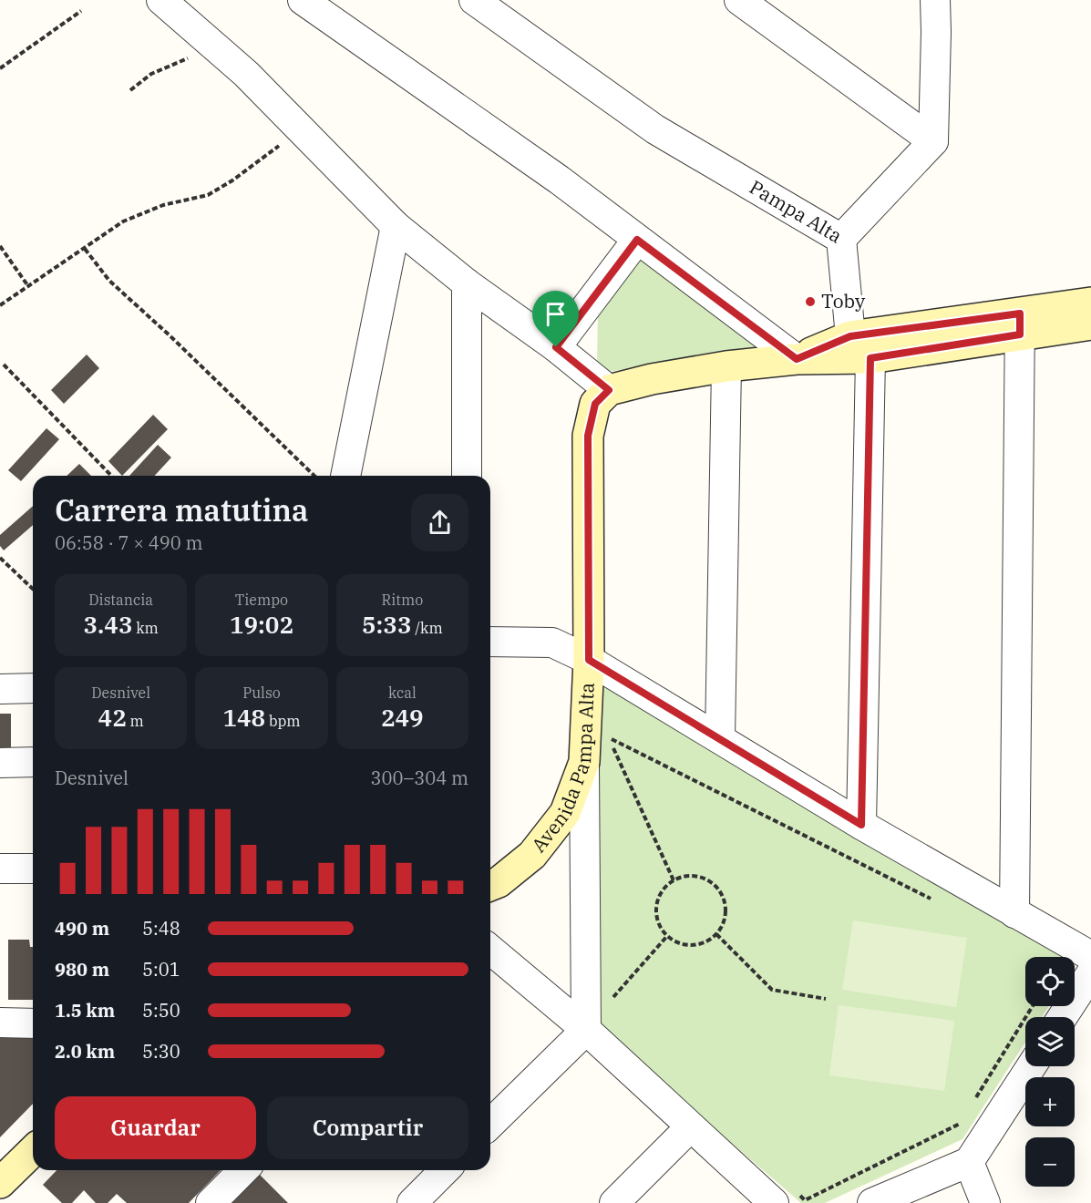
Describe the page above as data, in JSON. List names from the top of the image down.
{
  "streets": {
    "street": ["Pampa Alta", "Avenida Pampa Alta"]
  },
  "places": ["Toby"],
  "page": {
    "heading": ["Carrera matutina", "06:58 · 7 × 490 m"],
    "stats": [
      ["Distancia", "3.43 km"],
      ["Tiempo", "19:02"],
      ["Ritmo", "5:33 /km"],
      ["Desnivel", "42 m"],
      ["Pulso", "148 bpm"],
      ["kcal", "249"]
    ],
    "chart": ["Desnivel", "300–304 m"],
    "list": [
      {
        "name": "490 m",
        "note": "5:48"
      },
      {
        "name": "980 m",
        "note": "5:01"
      },
      {
        "name": "1.5 km",
        "note": "5:50"
      },
      {
        "name": "2.0 km",
        "note": "5:30"
      }
    ],
    "map_buttons": ["+", "−"],
    "buttons": ["Guardar", "Compartir"]
  }
}
